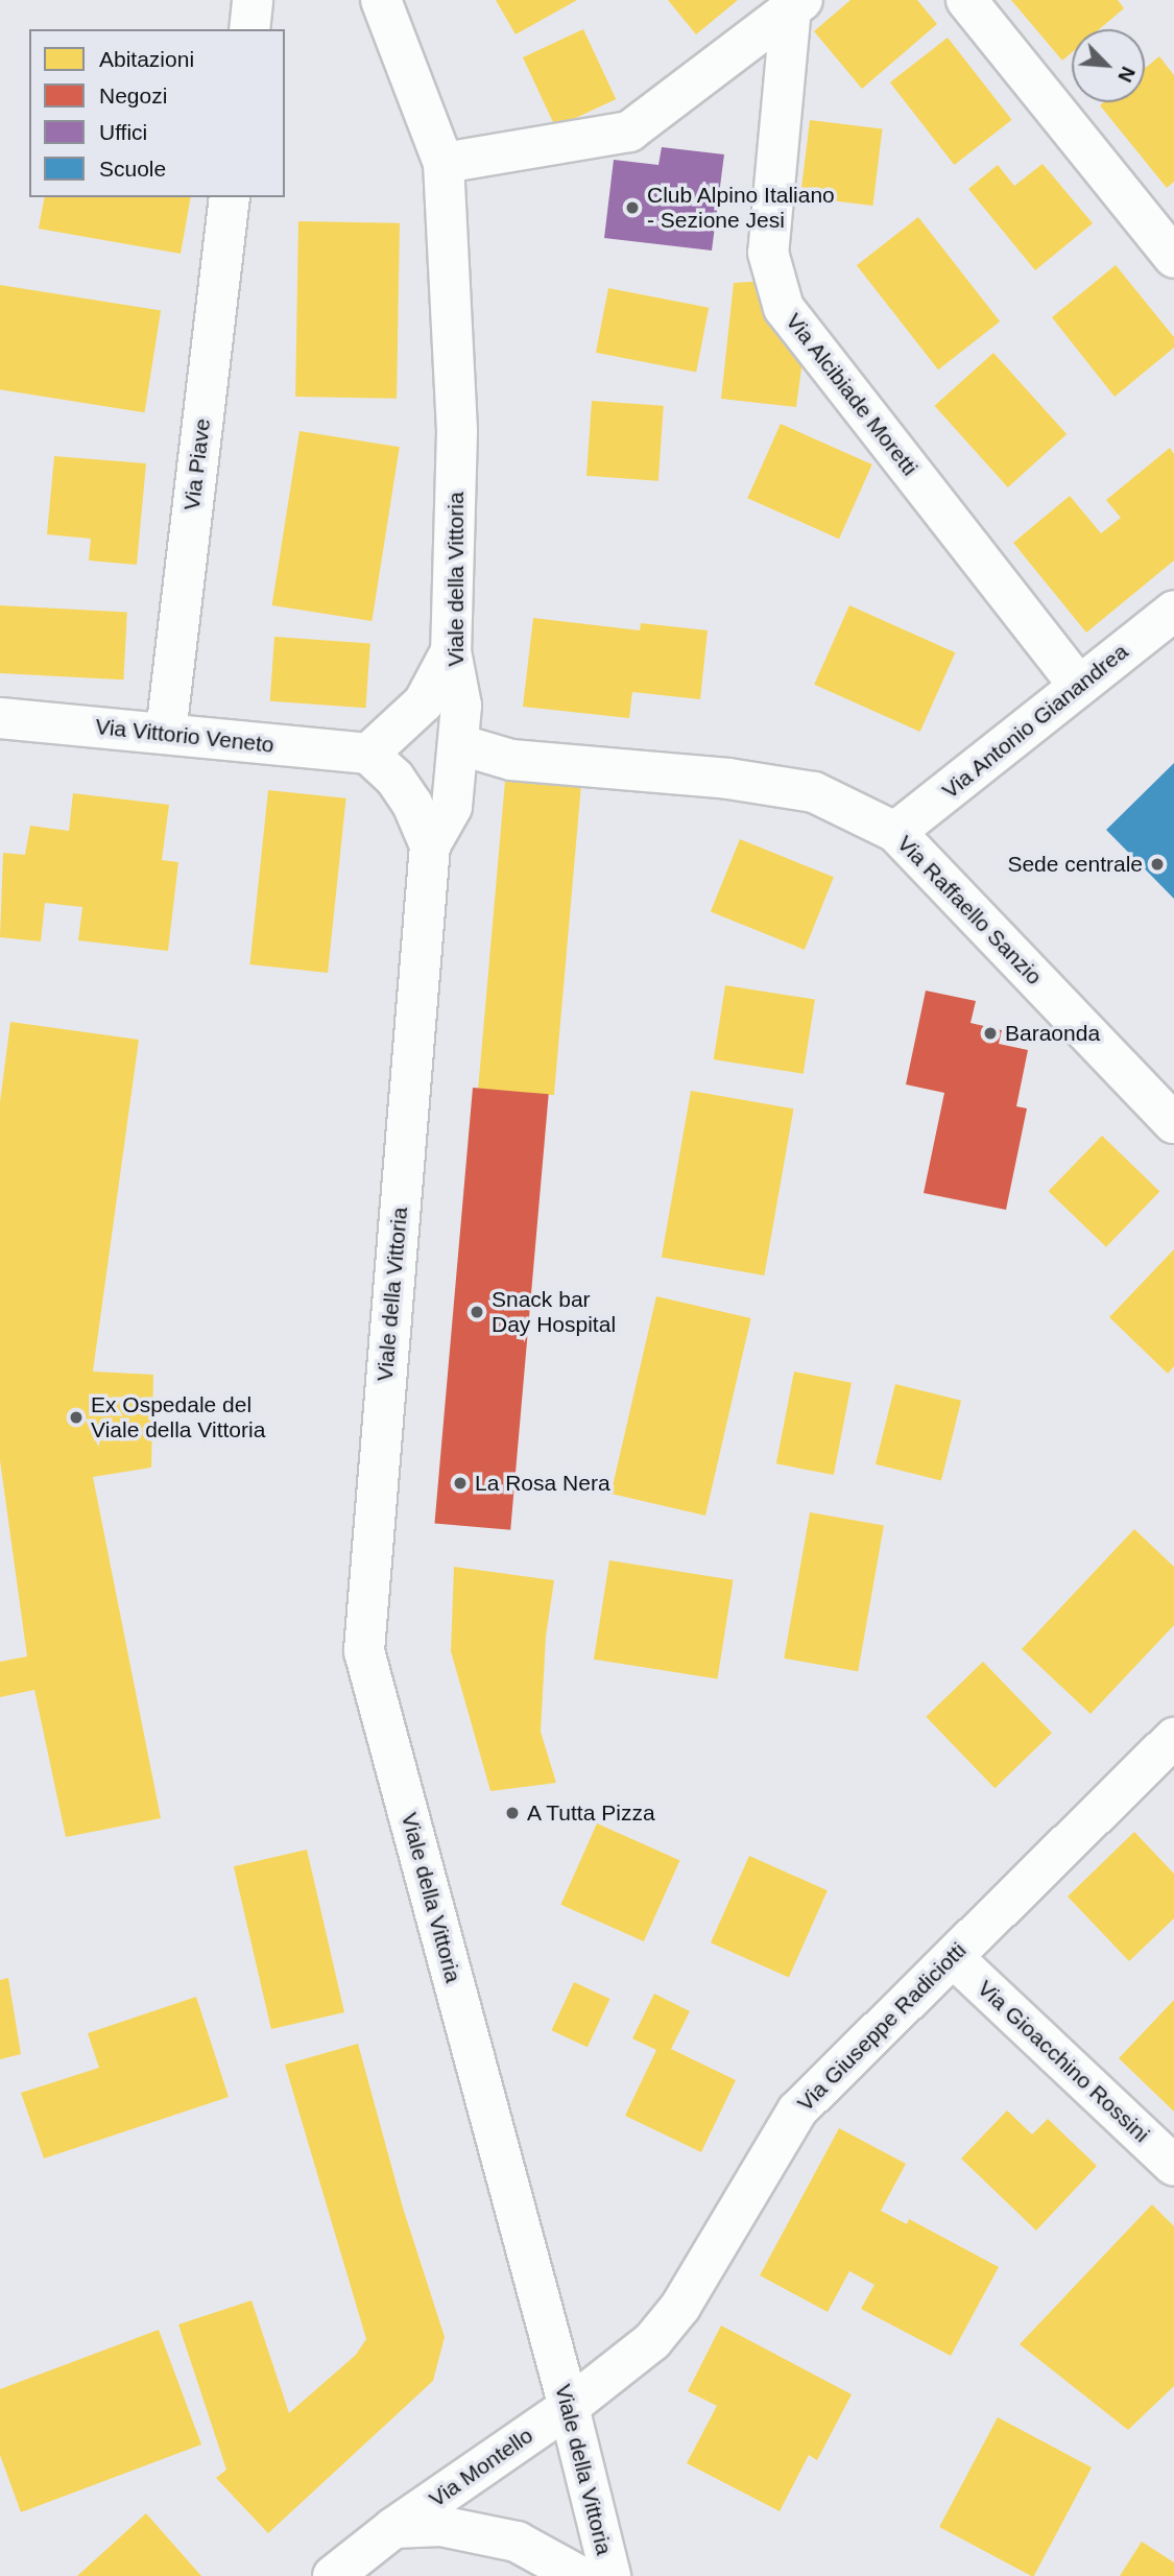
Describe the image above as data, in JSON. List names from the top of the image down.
{
  "streets": {
    "street": [
      "Via Alcibiade Moretti",
      "Via Piave",
      "Viale della Vittoria",
      "Via Antonio Gianandrea",
      "Via Vittorio Veneto",
      "Via Raffaello Sanzio",
      "Via Giuseppe Radiciotti",
      "Via Gioacchino Rossini",
      "Via Montello"
    ]
  },
  "crossings": [
    ["Via Alcibiade Moretti", "Via Antonio Gianandrea"],
    ["Via Piave", "Via Vittorio Veneto"],
    ["Viale della Vittoria", "Via Raffaello Sanzio"],
    ["Viale della Vittoria", "Via Giuseppe Radiciotti"],
    ["Viale della Vittoria", "Via Montello"],
    ["Via Antonio Gianandrea", "Via Raffaello Sanzio"],
    ["Via Giuseppe Radiciotti", "Via Gioacchino Rossini"],
    ["Via Giuseppe Radiciotti", "Via Montello"]
  ],
  "places": [
    "Club Alpino Italiano - Sezione Jesi",
    "Sede centrale",
    "Baraonda",
    "Snack bar Day Hospital",
    "Ex Ospedale del Viale della Vittoria",
    "La Rosa Nera",
    "A Tutta Pizza"
  ],
  "legend": [
    "Abitazioni",
    "Negozi",
    "Uffici",
    "Scuole"
  ],
  "north": "bottom right"
}
